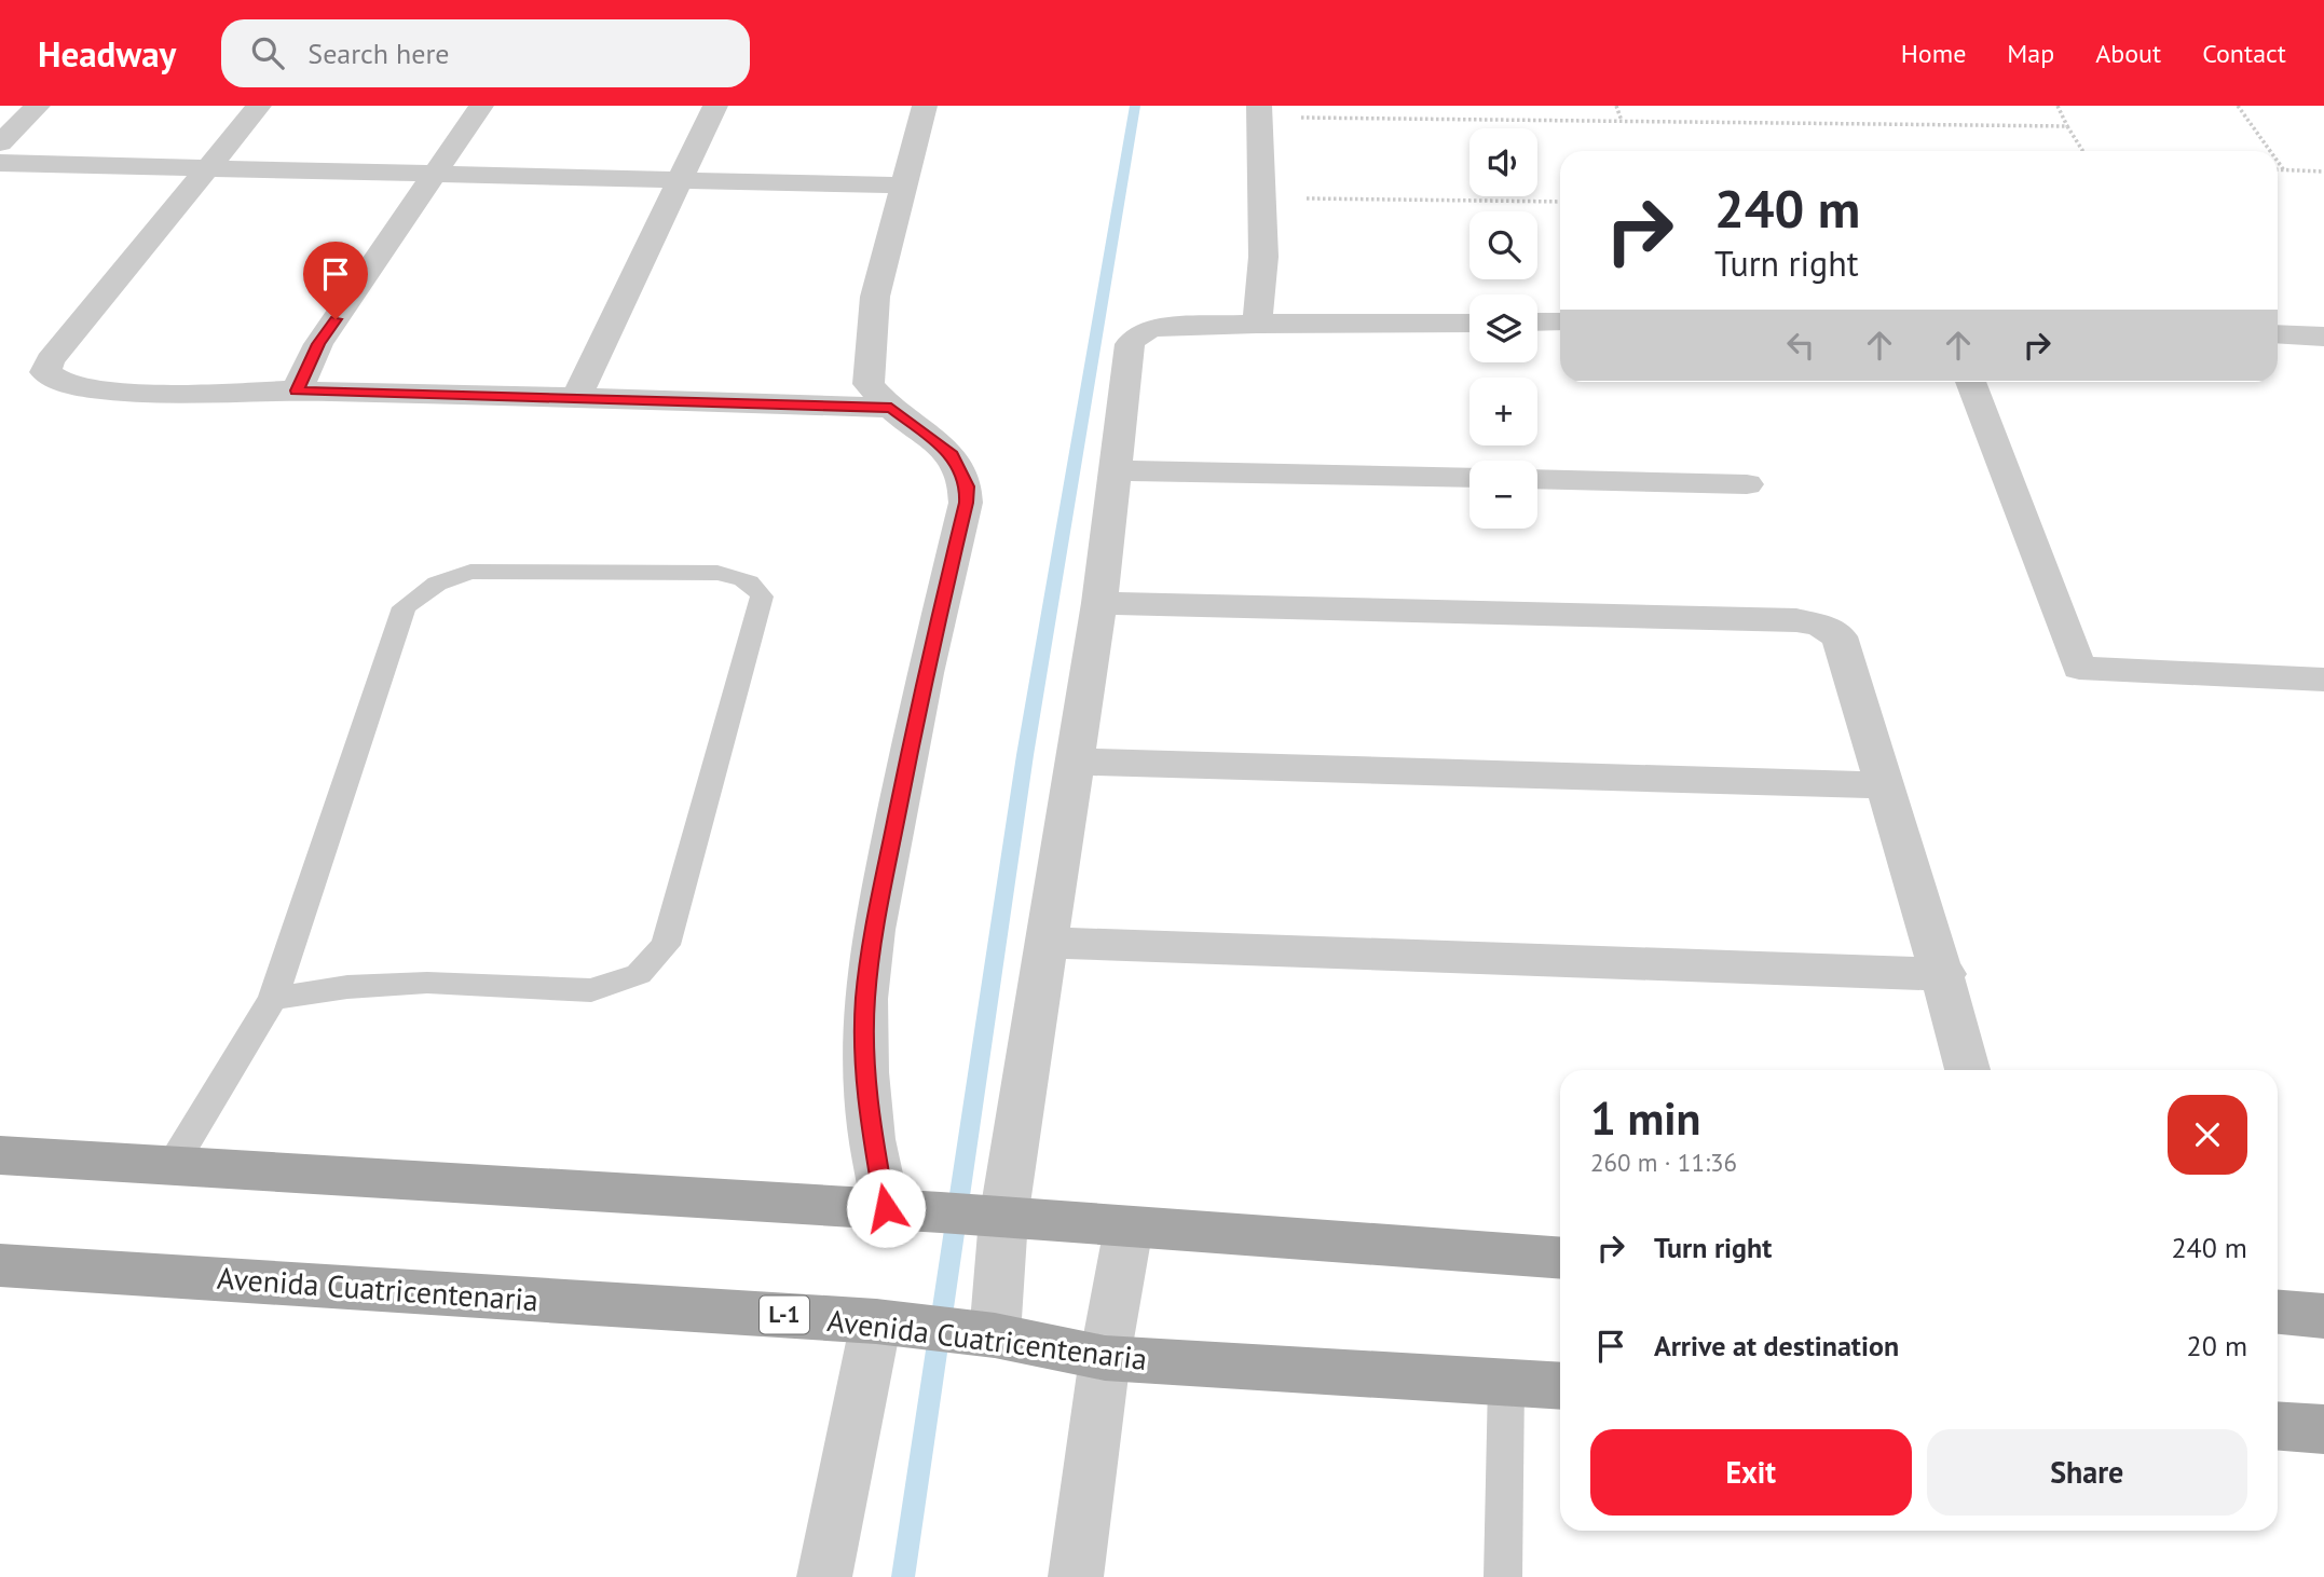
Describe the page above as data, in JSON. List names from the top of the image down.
{
  "streets": {
    "main road": ["Avenida Cuatricentenaria", "L-1"]
  },
  "page": {
    "header": "Headway",
    "search": "Search here",
    "nav": [
      "Home",
      "Map",
      "About",
      "Contact"
    ],
    "map_buttons": ["+", "−"],
    "turn": ["240 m", "Turn right"],
    "heading": ["1 min", "260 m · 11:36"],
    "list": [
      {
        "name": "Turn right",
        "value": "240 m"
      },
      {
        "name": "Arrive at destination",
        "value": "20 m"
      }
    ],
    "buttons": ["Exit", "Share"]
  }
}
